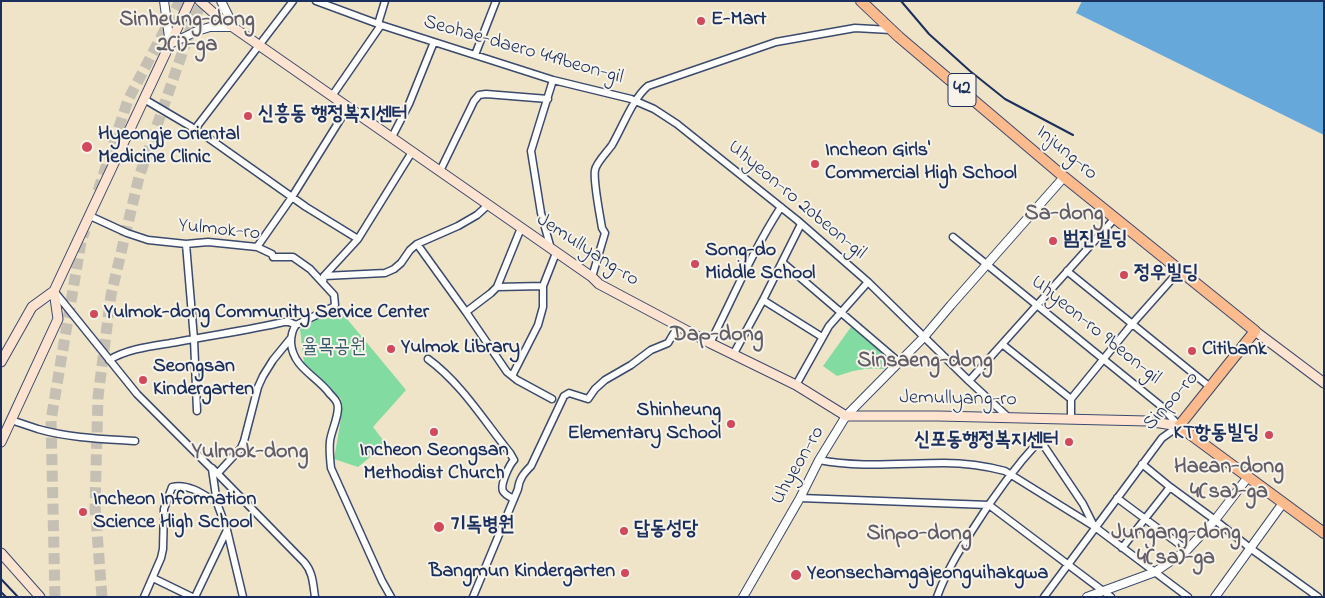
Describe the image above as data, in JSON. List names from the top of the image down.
{
  "streets": {
    "main road": [
      "42",
      "Injung-ro",
      "Jemullyang-ro",
      "Sinpo-ro"
    ],
    "street": [
      "Seohae-daero 449beon-gil",
      "Uhyeon-ro 20beon-gil",
      "Yulmok-ro",
      "Uhyeon-ro 9beon-gil",
      "Uhyeon-ro"
    ]
  },
  "crossings": [
    ["Seohae-daero 449beon-gil", "Uhyeon-ro 20beon-gil"],
    ["Injung-ro", "Sinpo-ro"],
    ["Injung-ro", "Uhyeon-ro"],
    ["Uhyeon-ro 20beon-gil", "Uhyeon-ro"],
    ["Jemullyang-ro", "Uhyeon-ro 9beon-gil"],
    ["Jemullyang-ro", "Sinpo-ro"],
    ["Jemullyang-ro", "Uhyeon-ro"],
    ["Uhyeon-ro 9beon-gil", "Sinpo-ro"],
    ["Uhyeon-ro 9beon-gil", "Uhyeon-ro"]
  ],
  "districts": [
    "Sinheung-dong 2(i)-ga",
    "Sa-dong",
    "Dap-dong",
    "Sinsaeng-dong",
    "Yulmok-dong",
    "Haean-dong 4(sa)-ga",
    "Jungang-dong 4(sa)-ga",
    "Sinpo-dong"
  ],
  "parks": ["율목공원"],
  "places": [
    "E-Mart",
    "신흥동 행정복지센터",
    "Hyeongje Oriental Medicine Clinic",
    "Incheon Girls' Commercial High School",
    "범진빌딩",
    "Song-do Middle School",
    "정우빌딩",
    "Yulmok-dong Community Service Center",
    "Yulmok Library",
    "Citibank",
    "Seongsan Kindergarten",
    "Shinheung Elementary School",
    "Incheon Seongsan Methodist Church",
    "KT항동빌딩",
    "신포동행정복지센터",
    "Incheon Information Science High School",
    "기독병원",
    "답동성당",
    "Bangmun Kindergarten",
    "Yeonsechamgajeonguihakgwa"
  ]
}
